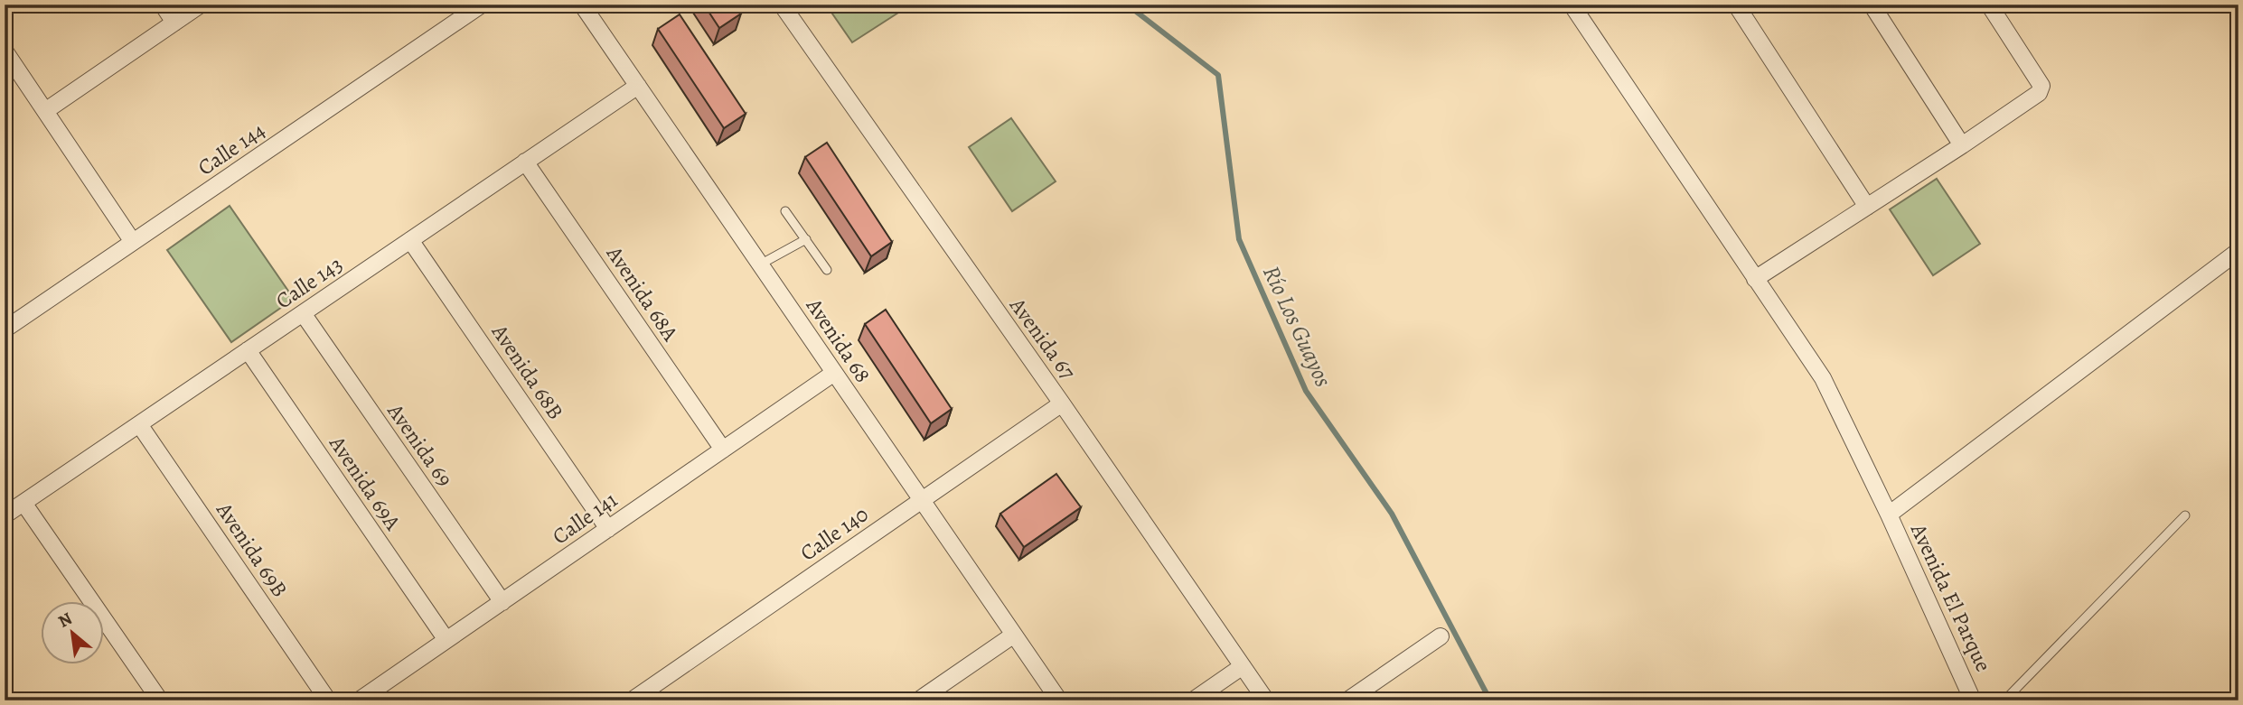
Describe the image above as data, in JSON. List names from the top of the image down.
{
  "streets": {
    "street": [
      "Calle 144",
      "Calle 143",
      "Avenida 68A",
      "Avenida 67",
      "Avenida 68",
      "Avenida 68B",
      "Avenida 69",
      "Avenida 69A",
      "Calle 141",
      "Calle 140",
      "Avenida 69B",
      "Avenida El Parque"
    ]
  },
  "crossings": [
    ["Calle 143", "Avenida 68A"],
    ["Calle 143", "Avenida 68"],
    ["Calle 143", "Avenida 68B"],
    ["Calle 143", "Avenida 69"],
    ["Calle 143", "Avenida 69A"],
    ["Calle 143", "Avenida 69B"],
    ["Avenida 68A", "Calle 141"],
    ["Avenida 67", "Calle 140"],
    ["Avenida 68", "Calle 141"],
    ["Avenida 68", "Calle 140"],
    ["Avenida 68B", "Calle 141"],
    ["Avenida 69", "Calle 141"],
    ["Avenida 69A", "Calle 141"]
  ],
  "water": ["Río Los Guayos"],
  "north": "top left"
}
